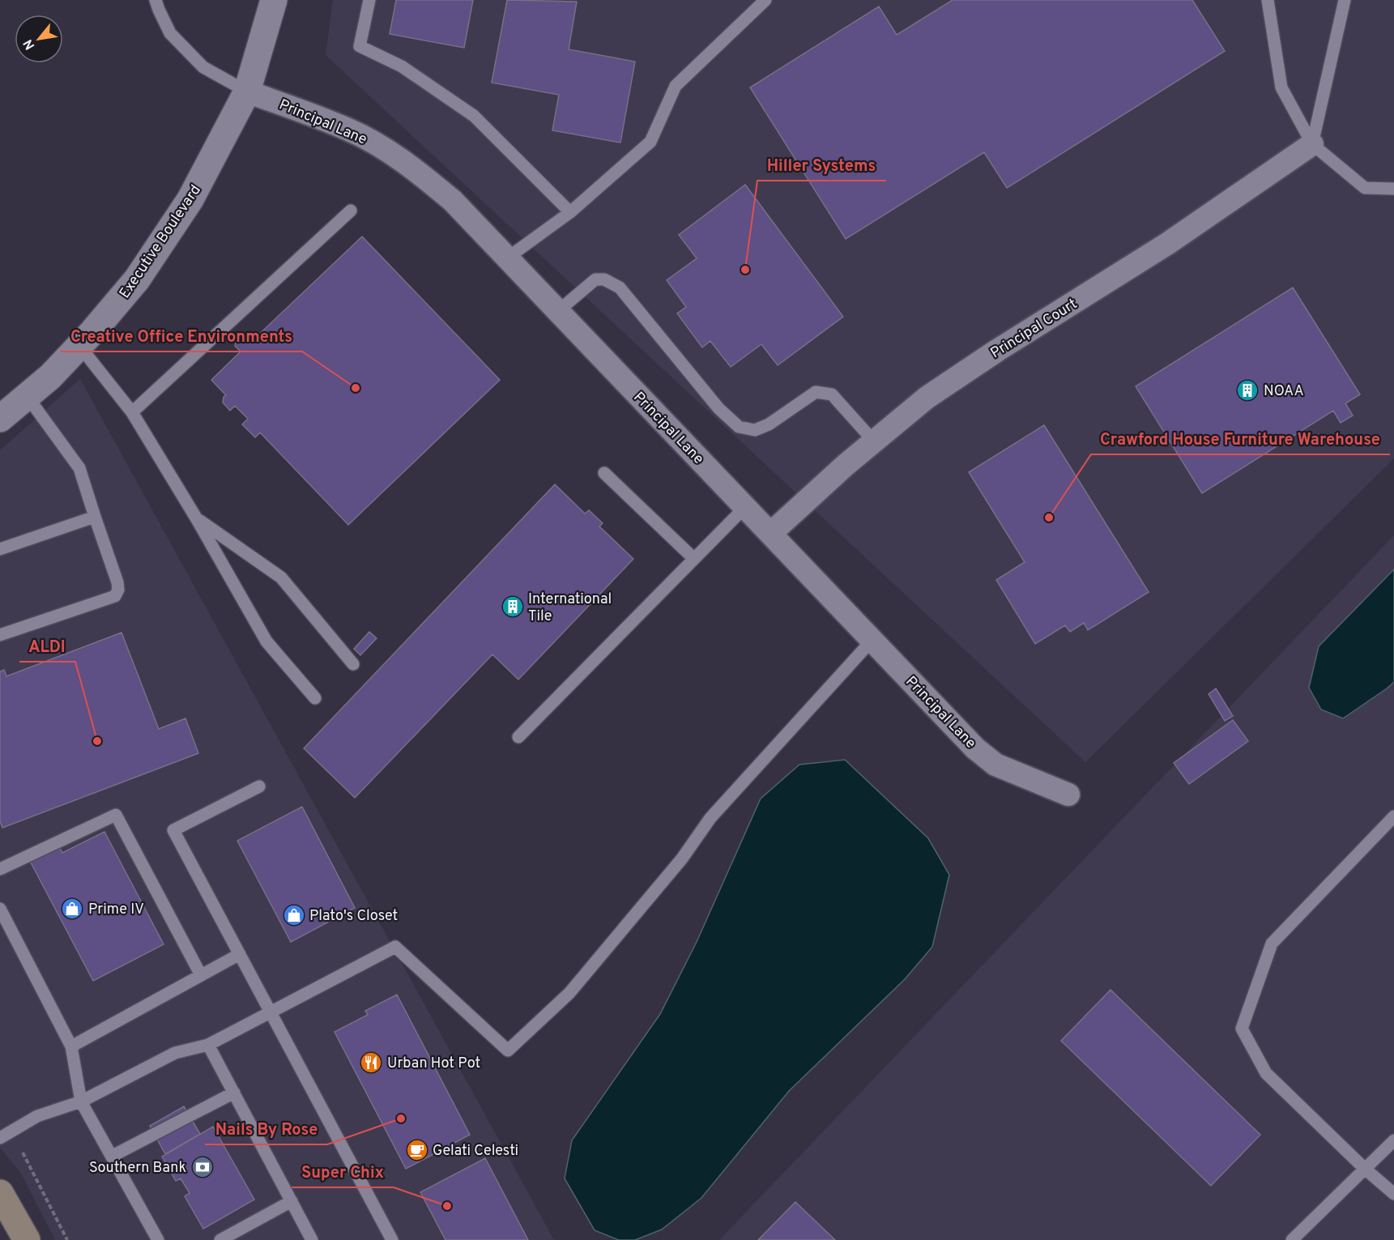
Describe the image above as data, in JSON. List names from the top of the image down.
{
  "streets": {
    "street": ["Principal Lane", "Executive Boulevard", "Principal Court"]
  },
  "crossings": [
    ["Principal Lane", "Executive Boulevard"],
    ["Principal Lane", "Principal Court"]
  ],
  "places": {
    "other": [
      "Hiller Systems",
      "Creative Office Environments",
      "Crawford House Furniture Warehouse",
      "ALDI",
      "Nails By Rose",
      "Super Chix"
    ],
    "building": ["NOAA", "International Tile"],
    "shop": ["Prime IV", "Plato's Closet"],
    "restaurant": ["Urban Hot Pot"],
    "cafe": ["Gelati Celesti"],
    "bank": ["Southern Bank"]
  },
  "north": "bottom left"
}
